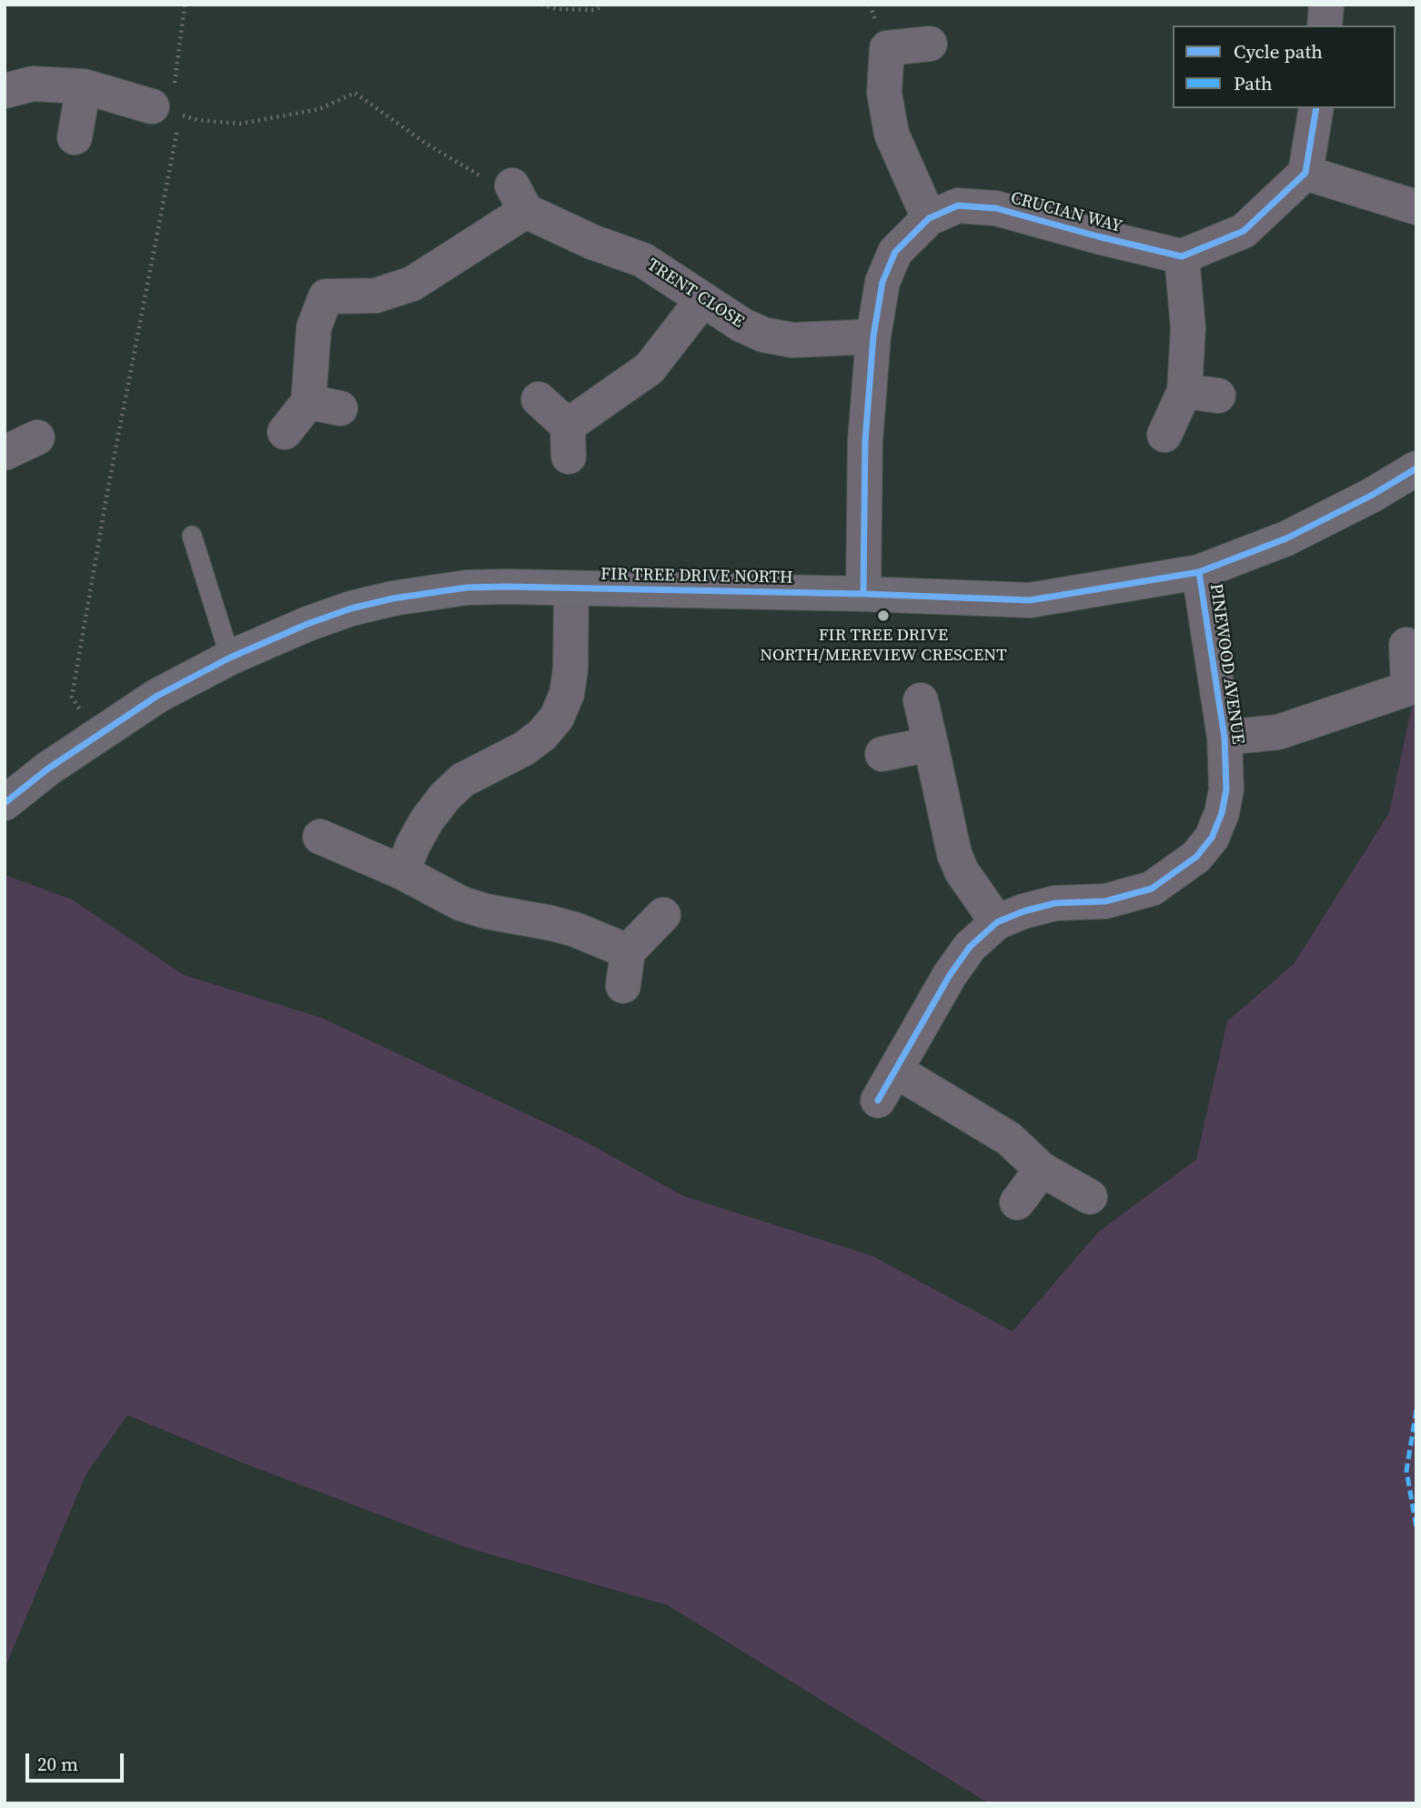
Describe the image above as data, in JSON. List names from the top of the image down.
{
  "streets": {
    "street": [
      "CRUCIAN WAY",
      "TRENT CLOSE",
      "FIR TREE DRIVE NORTH",
      "PINEWOOD AVENUE"
    ]
  },
  "crossings": [
    ["CRUCIAN WAY", "TRENT CLOSE"],
    ["CRUCIAN WAY", "FIR TREE DRIVE NORTH"],
    ["FIR TREE DRIVE NORTH", "PINEWOOD AVENUE"]
  ],
  "places": ["FIR TREE DRIVE NORTH/MEREVIEW CRESCENT"],
  "legend": ["Cycle path", "Path"],
  "scale_bar": "20 m"
}
